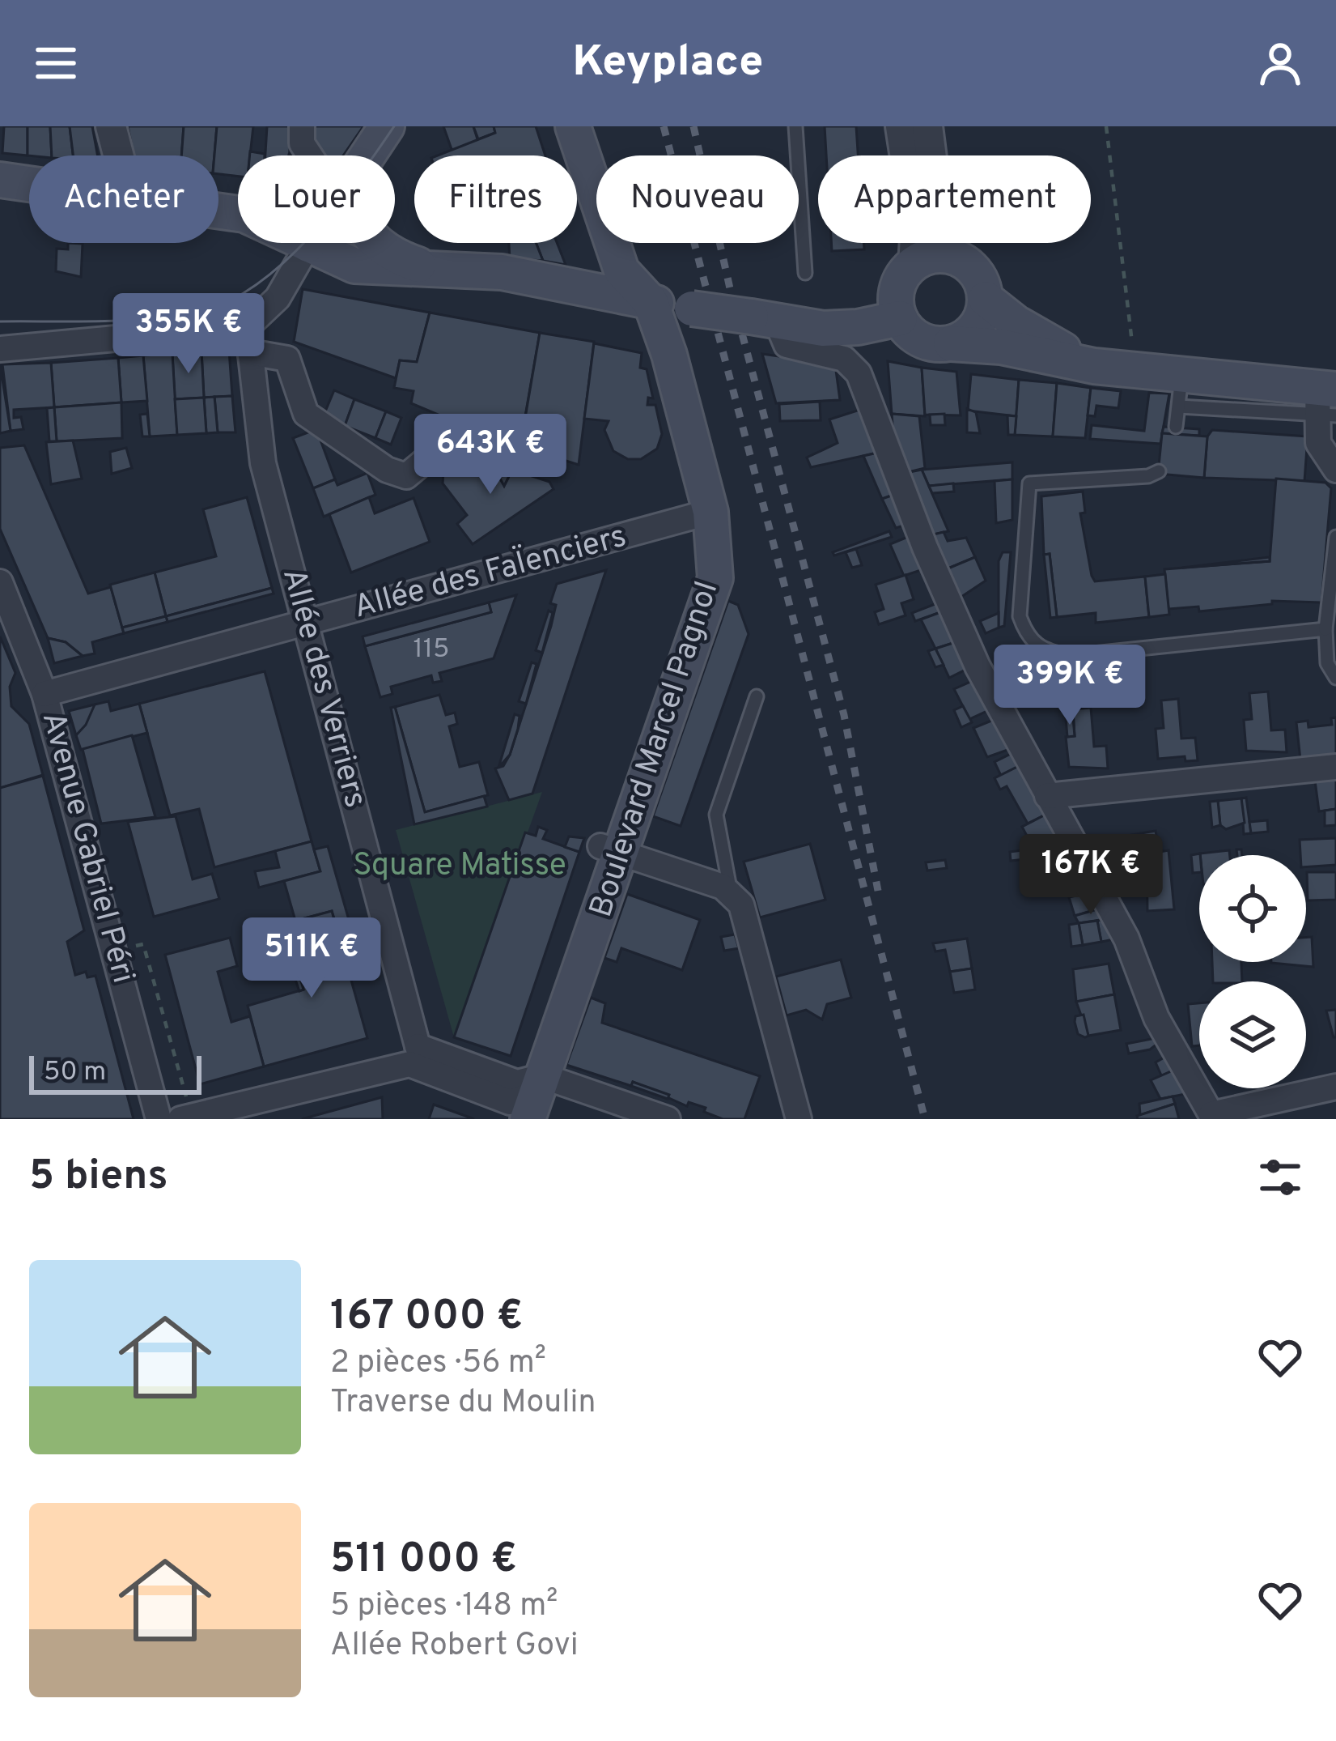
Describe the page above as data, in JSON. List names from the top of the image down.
{
  "streets": {
    "main road": ["Boulevard Marcel Pagnol"],
    "street": ["Allée des FaÏenciers", "Allée des Verriers", "Avenue Gabriel Péri"]
  },
  "crossings": [
    ["Allée des FaÏenciers", "Allée des Verriers"],
    ["Allée des FaÏenciers", "Boulevard Marcel Pagnol"],
    ["Allée des FaÏenciers", "Avenue Gabriel Péri"]
  ],
  "parks": ["Square Matisse"],
  "house_numbers": ["115"],
  "scale_bar": "50 m",
  "page": {
    "header": "Keyplace",
    "chip": [
      "Acheter",
      "Louer",
      "Filtres",
      "Nouveau",
      "Appartement"
    ],
    "price": [
      "355K €",
      "643K €",
      "399K €",
      "167K €",
      "511K €"
    ],
    "scale": "50 m",
    "heading": "5 biens",
    "list": [
      {
        "name": "167 000 €",
        "note": "2 pièces · 56 m² · Traverse du Moulin"
      },
      {
        "name": "511 000 €",
        "note": "5 pièces · 148 m² · Allée Robert Govi"
      }
    ]
  }
}
